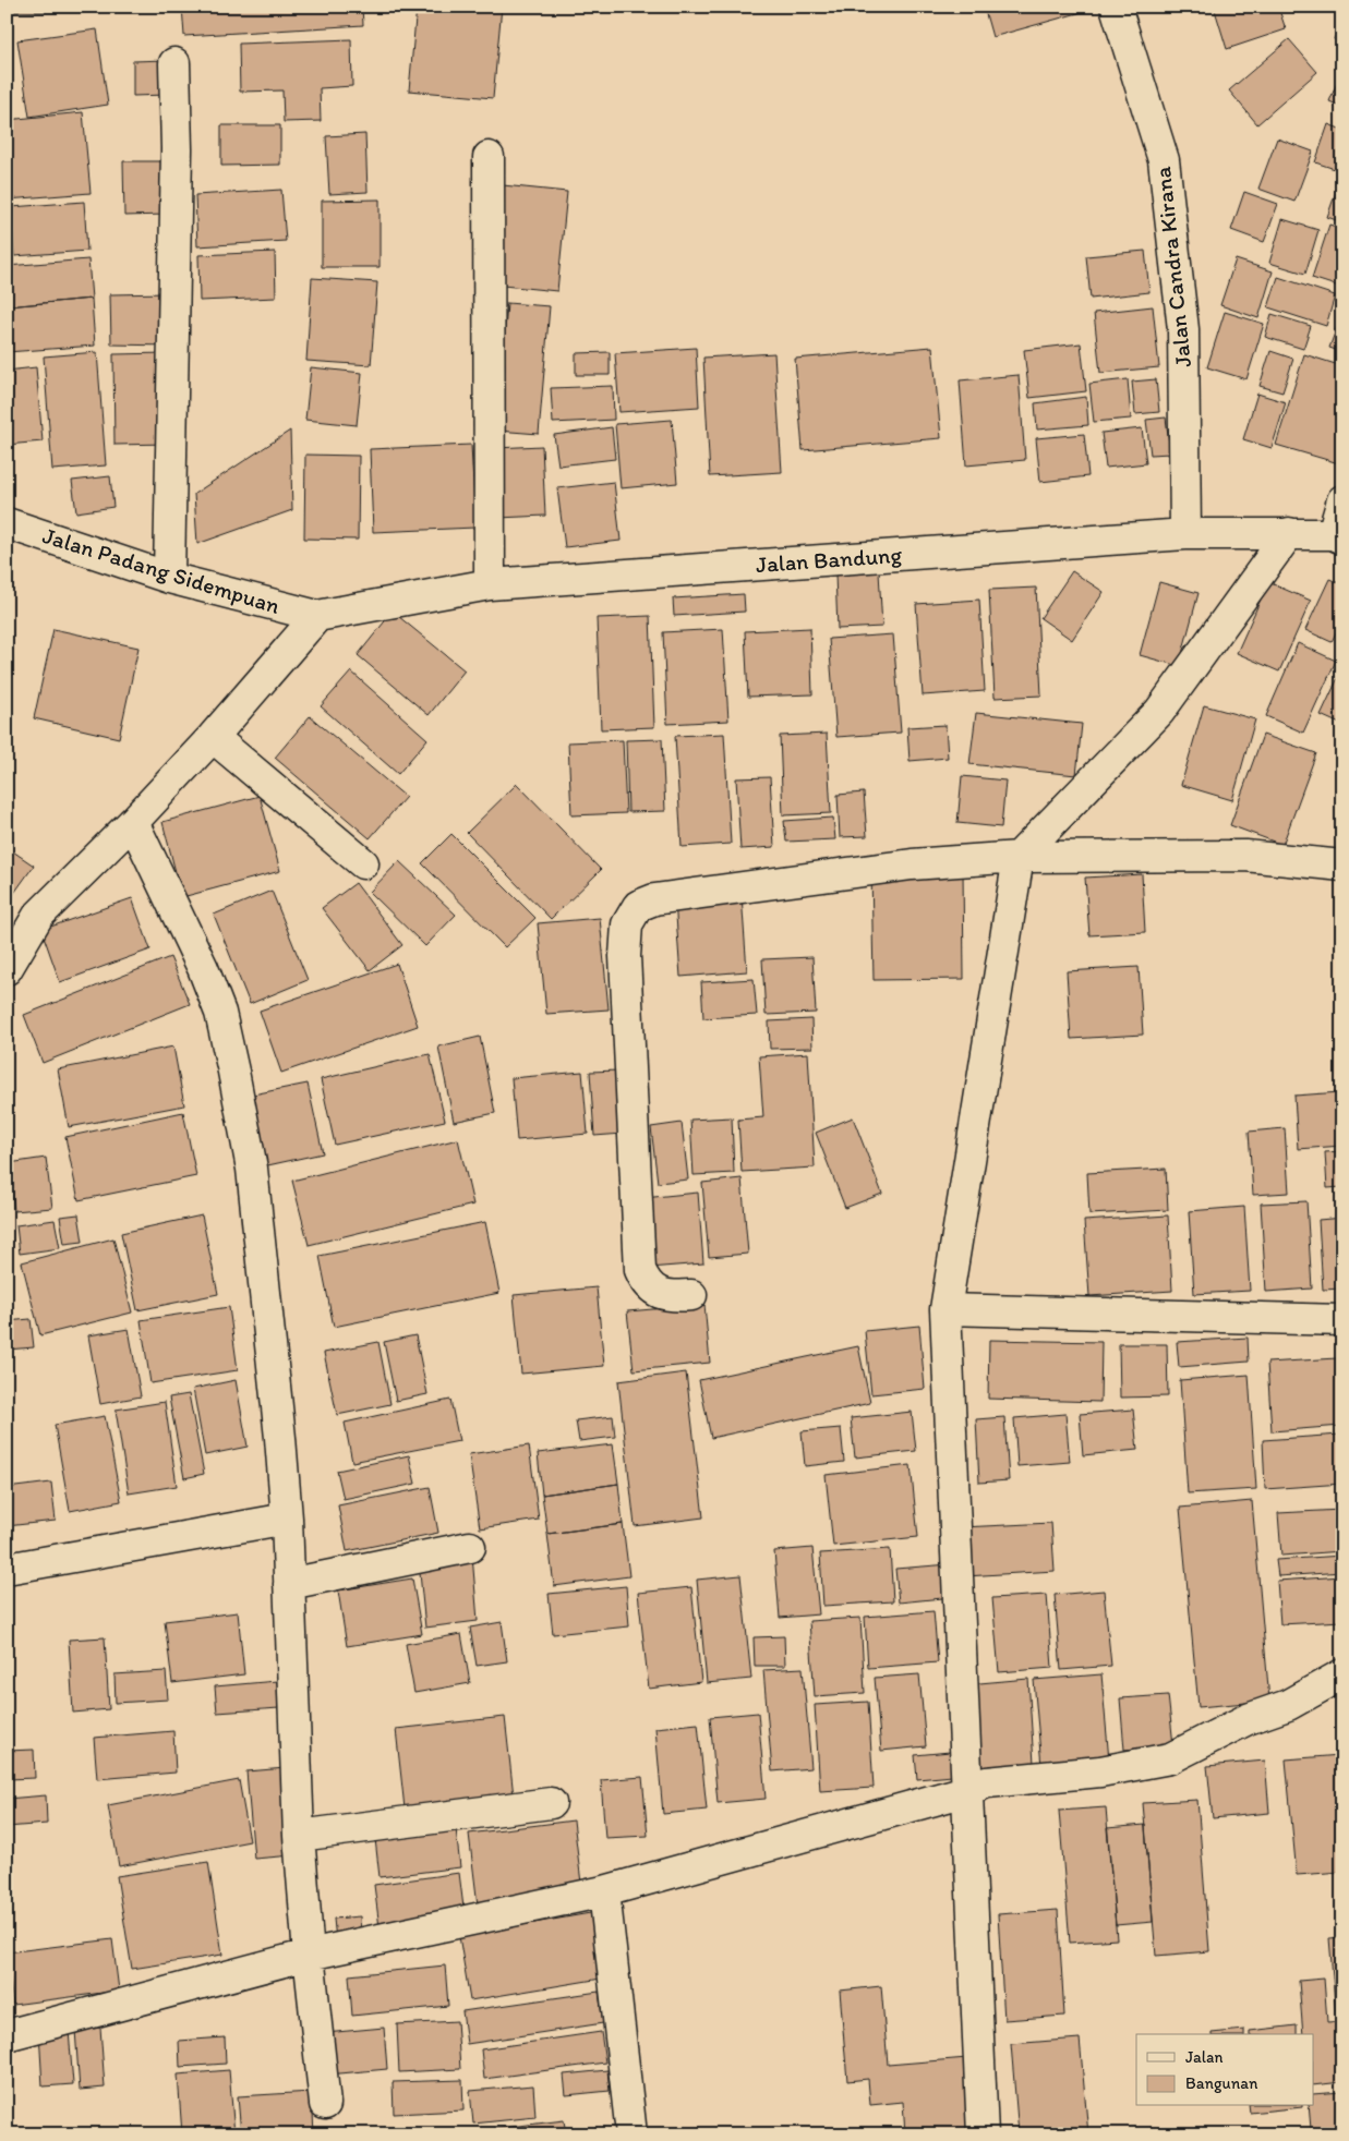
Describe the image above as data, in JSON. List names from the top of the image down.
{
  "streets": {
    "street": ["Jalan Candra Kirana", "Jalan Bandung", "Jalan Padang Sidempuan"]
  },
  "crossings": [
    ["Jalan Candra Kirana", "Jalan Bandung"],
    ["Jalan Bandung", "Jalan Padang Sidempuan"]
  ],
  "legend": ["Jalan", "Bangunan"]
}
